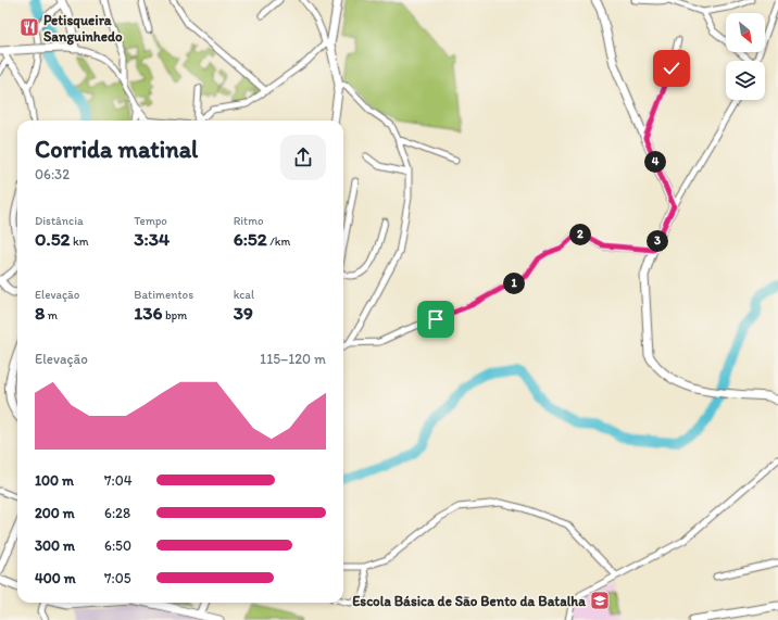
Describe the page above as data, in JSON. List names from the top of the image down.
{
  "places": {
    "restaurant": ["Petisqueira Sanguinhedo"],
    "school or university": ["Escola Básica de São Bento da Batalha"]
  },
  "north": "bottom right",
  "page": {
    "heading": ["Corrida matinal", "06:32"],
    "pins": [
      "4",
      "2",
      "3",
      "1"
    ],
    "stats": [
      ["Distância", "0.52 km"],
      ["Tempo", "3:34"],
      ["Ritmo", "6:52 /km"],
      ["Elevação", "8 m"],
      ["Batimentos", "136 bpm"],
      ["kcal", "39"]
    ],
    "chart": ["Elevação", "115–120 m"],
    "list": [
      {
        "name": "100 m",
        "note": "7:04"
      },
      {
        "name": "200 m",
        "note": "6:28"
      },
      {
        "name": "300 m",
        "note": "6:50"
      },
      {
        "name": "400 m",
        "note": "7:05"
      }
    ]
  }
}
